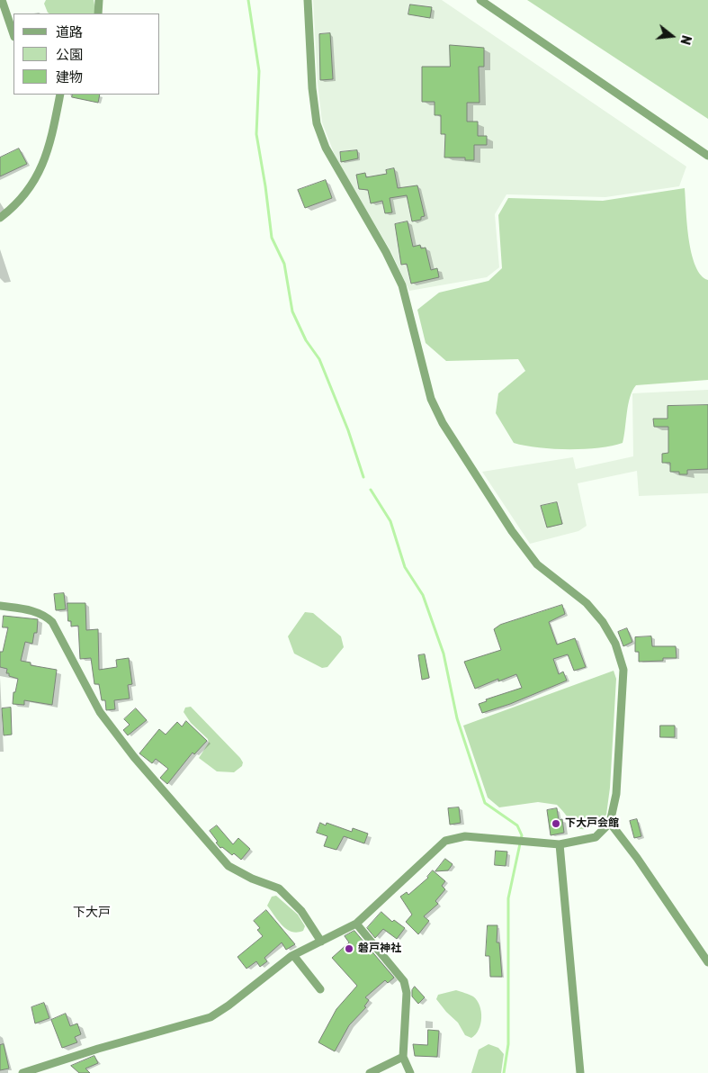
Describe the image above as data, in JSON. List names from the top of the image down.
{
  "districts": ["下大戸"],
  "places": ["下大戸会館", "磐戸神社"],
  "legend": ["道路", "公園", "建物"],
  "north": "right"
}
